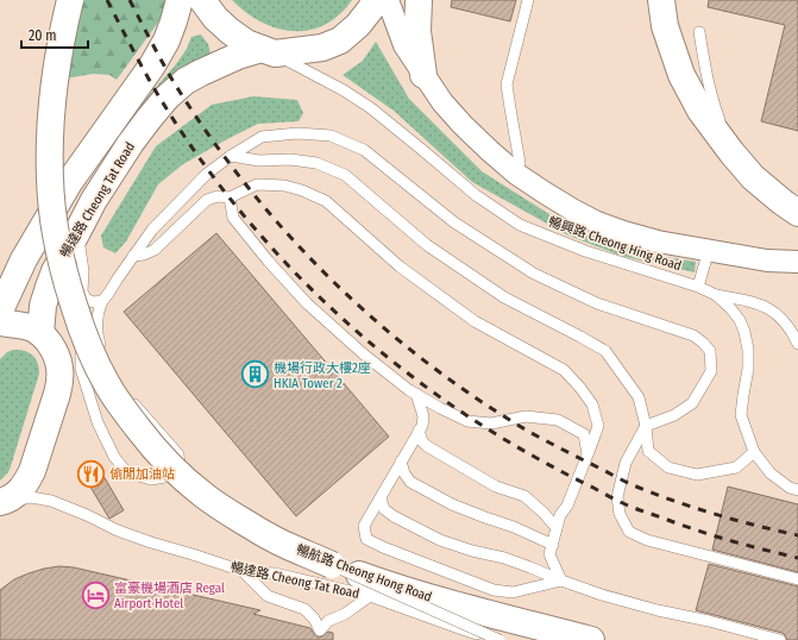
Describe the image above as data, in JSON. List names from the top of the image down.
{
  "streets": {
    "street": ["暢達路 Cheong Tat Road", "暢航路 Cheong Hong Road"],
    "lane": ["暢興路 Cheong Hing Road"]
  },
  "crossings": [
    ["暢達路 Cheong Tat Road", "暢興路 Cheong Hing Road"]
  ],
  "places": {
    "building": ["機場行政大樓2座 HKIA Tower 2"],
    "restaurant": ["偷閒加油站"],
    "hotel": ["富豪機場酒店 Regal Airport Hotel"]
  },
  "scale_bar": "20 m"
}
